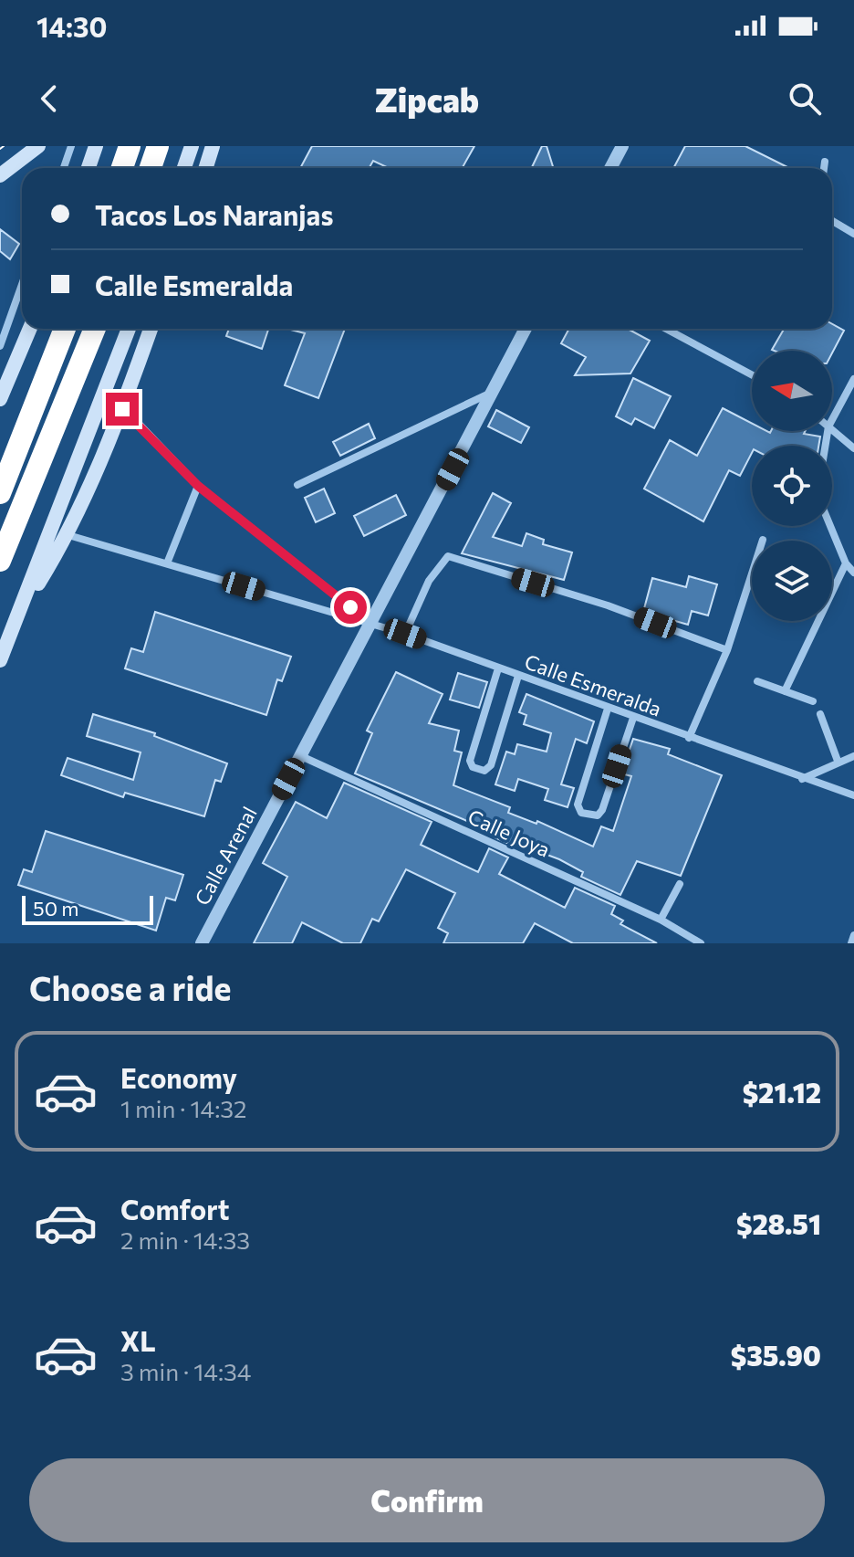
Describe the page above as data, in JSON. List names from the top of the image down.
{
  "streets": {
    "street": ["Calle Esmeralda", "Calle Joya", "Calle Arenal"]
  },
  "crossings": [
    ["Calle Esmeralda", "Calle Arenal"],
    ["Calle Joya", "Calle Arenal"]
  ],
  "scale_bar": "50 m",
  "north": "left",
  "page": {
    "status": "14:30",
    "header": "Zipcab",
    "banner": ["Tacos Los Naranjas", "Calle Esmeralda"],
    "scale": "50 m",
    "heading": "Choose a ride",
    "list": [
      {
        "name": "Economy",
        "note": "1 min · 14:32",
        "value": "$21.12"
      },
      {
        "name": "Comfort",
        "note": "2 min · 14:33",
        "value": "$28.51"
      },
      {
        "name": "XL",
        "note": "3 min · 14:34",
        "value": "$35.90"
      }
    ],
    "buttons": "Confirm"
  }
}
